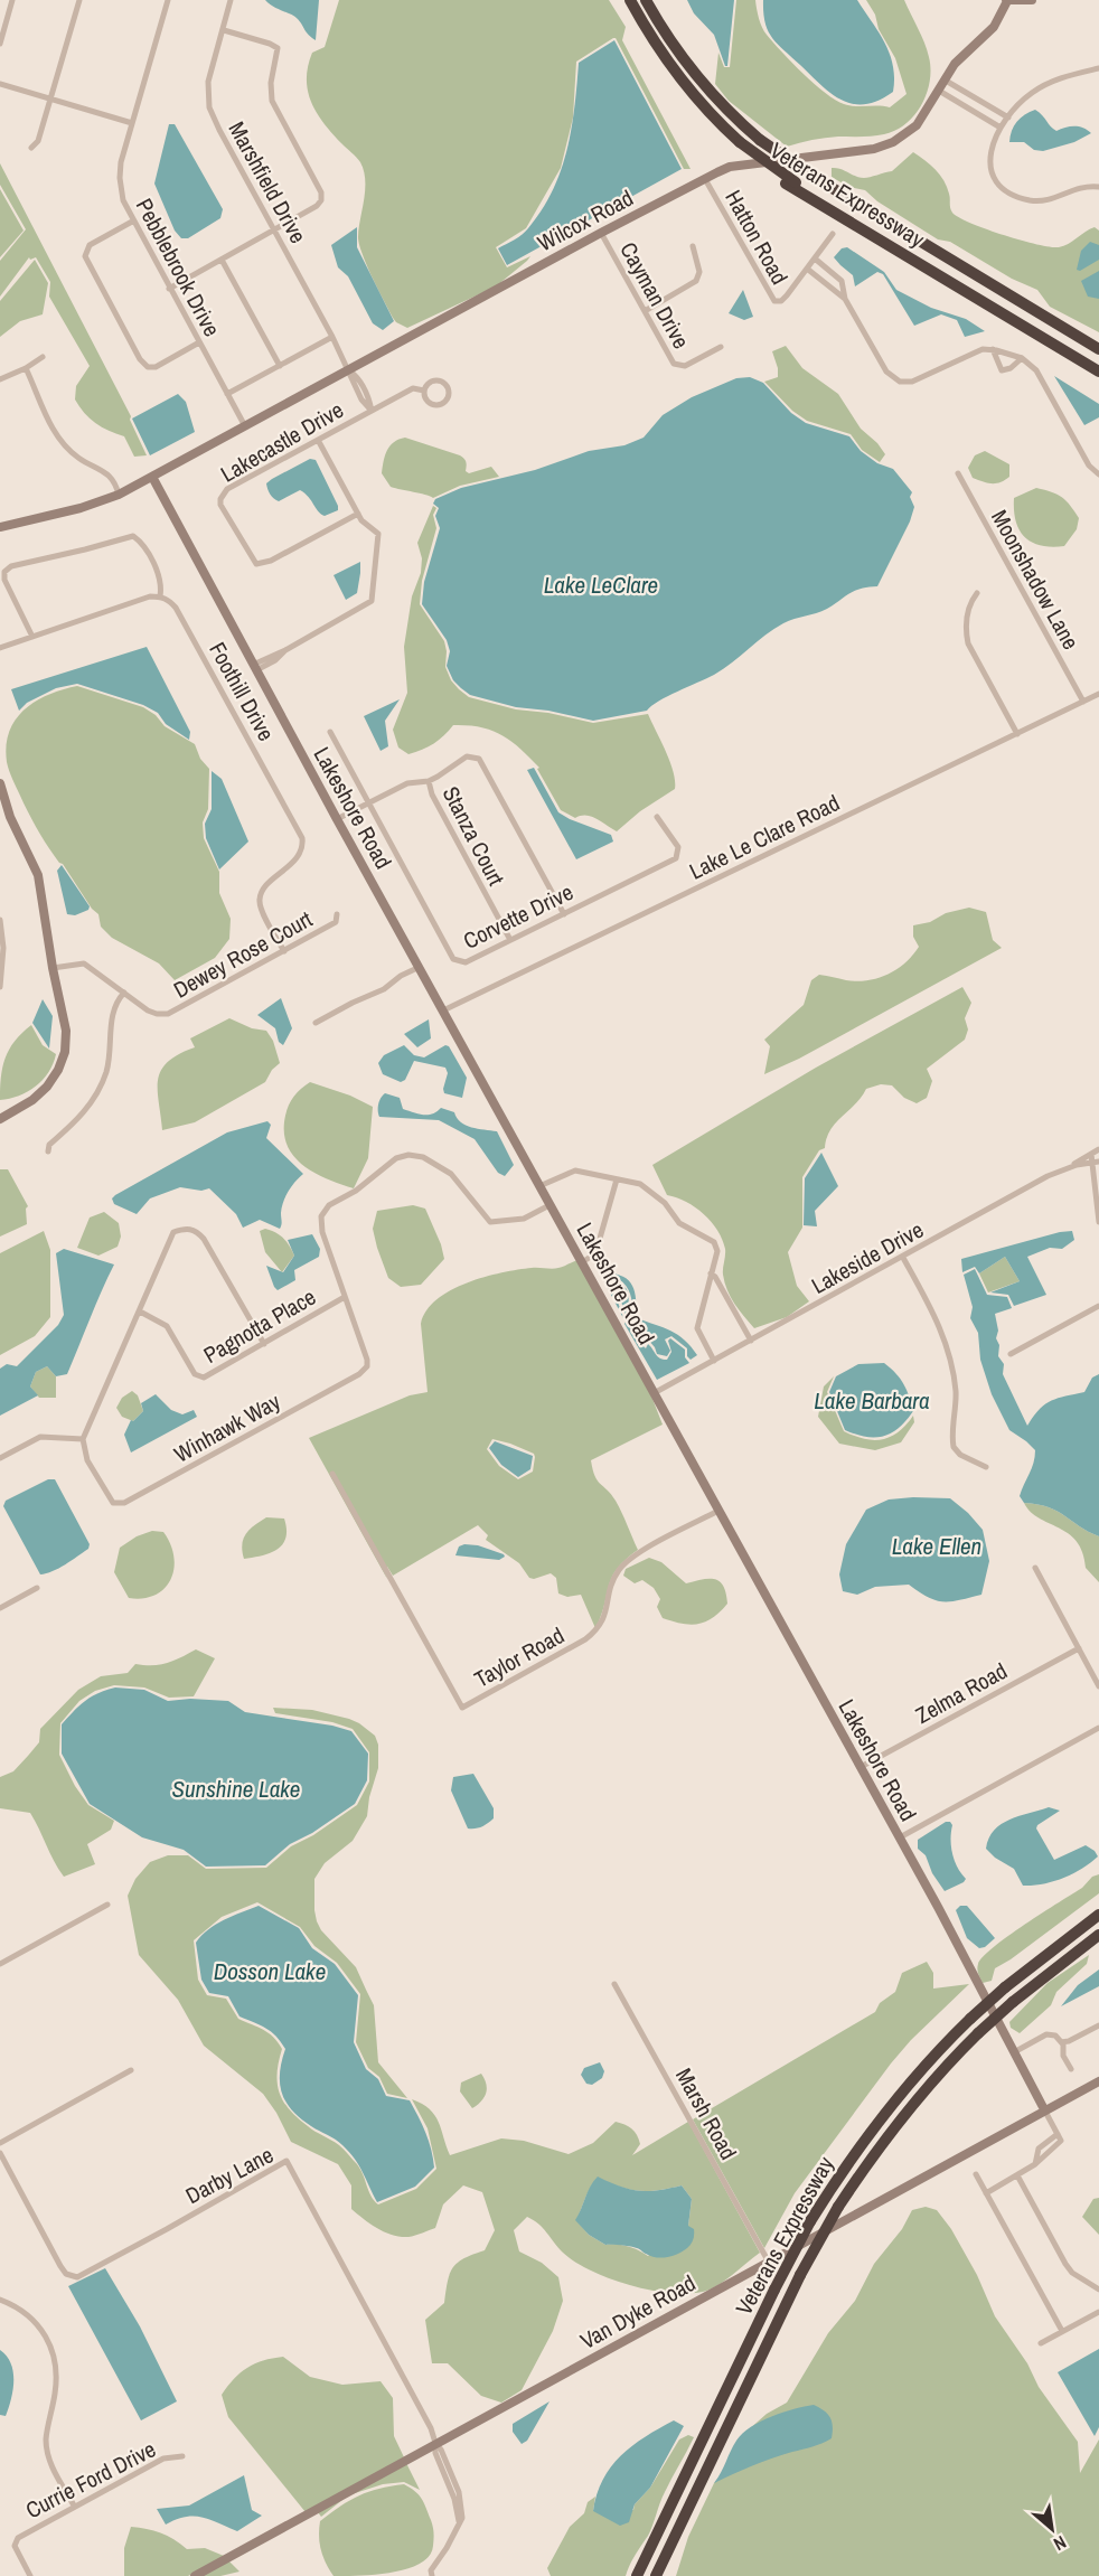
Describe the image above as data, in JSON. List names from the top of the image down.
{
  "streets": {
    "highway": ["Veterans Expressway"],
    "street": [
      "Marshfield Drive",
      "Wilcox Road",
      "Hatton Road",
      "Pebblebrook Drive",
      "Cayman Drive",
      "Lakecastle Drive",
      "Moonshadow Lane",
      "Foothill Drive",
      "Lakeshore Road",
      "Stanza Court",
      "Lake Le Clare Road",
      "Corvette Drive",
      "Dewey Rose Court",
      "Lakeside Drive",
      "Pagnotta Place",
      "Winhawk Way",
      "Taylor Road",
      "Zelma Road",
      "Marsh Road",
      "Darby Lane",
      "Van Dyke Road",
      "Currie Ford Drive"
    ]
  },
  "crossings": [
    ["Marshfield Drive", "Wilcox Road"],
    ["Marshfield Drive", "Lakecastle Drive"],
    ["Wilcox Road", "Hatton Road"],
    ["Wilcox Road", "Pebblebrook Drive"],
    ["Wilcox Road", "Cayman Drive"],
    ["Wilcox Road", "Lakeshore Road"],
    ["Moonshadow Lane", "Lake Le Clare Road"],
    ["Foothill Drive", "Dewey Rose Court"],
    ["Lakeshore Road", "Lake Le Clare Road"],
    ["Lakeshore Road", "Lakeside Drive"],
    ["Lakeshore Road", "Winhawk Way"],
    ["Lakeshore Road", "Taylor Road"],
    ["Lakeshore Road", "Zelma Road"],
    ["Lakeshore Road", "Van Dyke Road"],
    ["Stanza Court", "Corvette Drive"],
    ["Pagnotta Place", "Winhawk Way"],
    ["Marsh Road", "Van Dyke Road"],
    ["Darby Lane", "Van Dyke Road"]
  ],
  "water": [
    "Lake LeClare",
    "Lake Barbara",
    "Lake Ellen",
    "Sunshine Lake",
    "Dosson Lake"
  ],
  "north": "bottom right"
}
